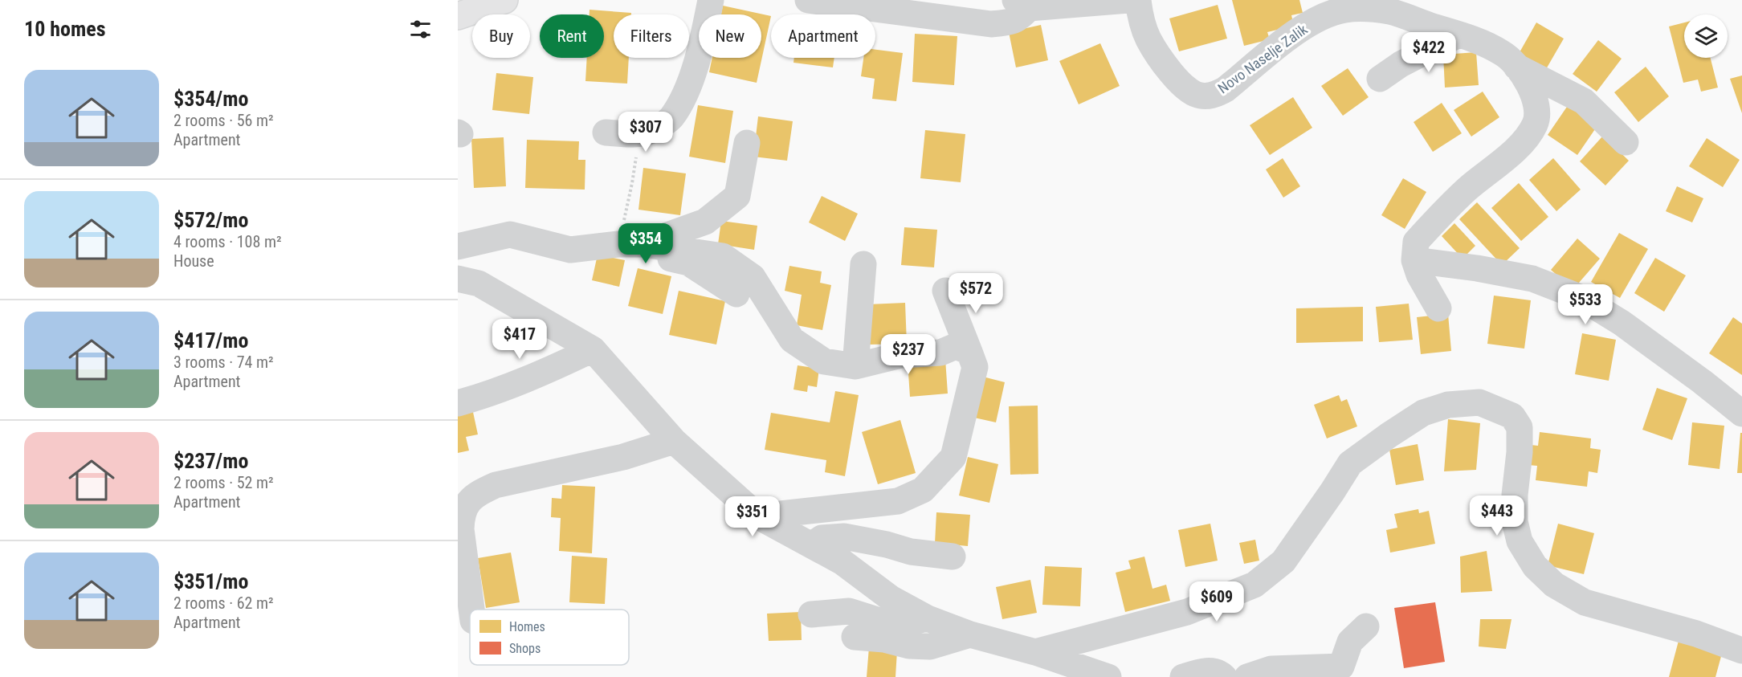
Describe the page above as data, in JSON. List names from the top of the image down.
{
  "streets": {
    "street": ["Novo Naselje Zalik"]
  },
  "legend": ["Homes", "Shops"],
  "page": {
    "heading": "10 homes",
    "chip": [
      "Buy",
      "Rent",
      "Filters",
      "New",
      "Apartment"
    ],
    "price": [
      "$422",
      "$307",
      "$354",
      "$572",
      "$533",
      "$417",
      "$237",
      "$443",
      "$351",
      "$609"
    ],
    "list": [
      {
        "name": "$354/mo",
        "note": "2 rooms · 56 m² · Apartment"
      },
      {
        "name": "$572/mo",
        "note": "4 rooms · 108 m² · House"
      },
      {
        "name": "$417/mo",
        "note": "3 rooms · 74 m² · Apartment"
      },
      {
        "name": "$237/mo",
        "note": "2 rooms · 52 m² · Apartment"
      },
      {
        "name": "$351/mo",
        "note": "2 rooms · 62 m² · Apartment"
      }
    ]
  }
}
